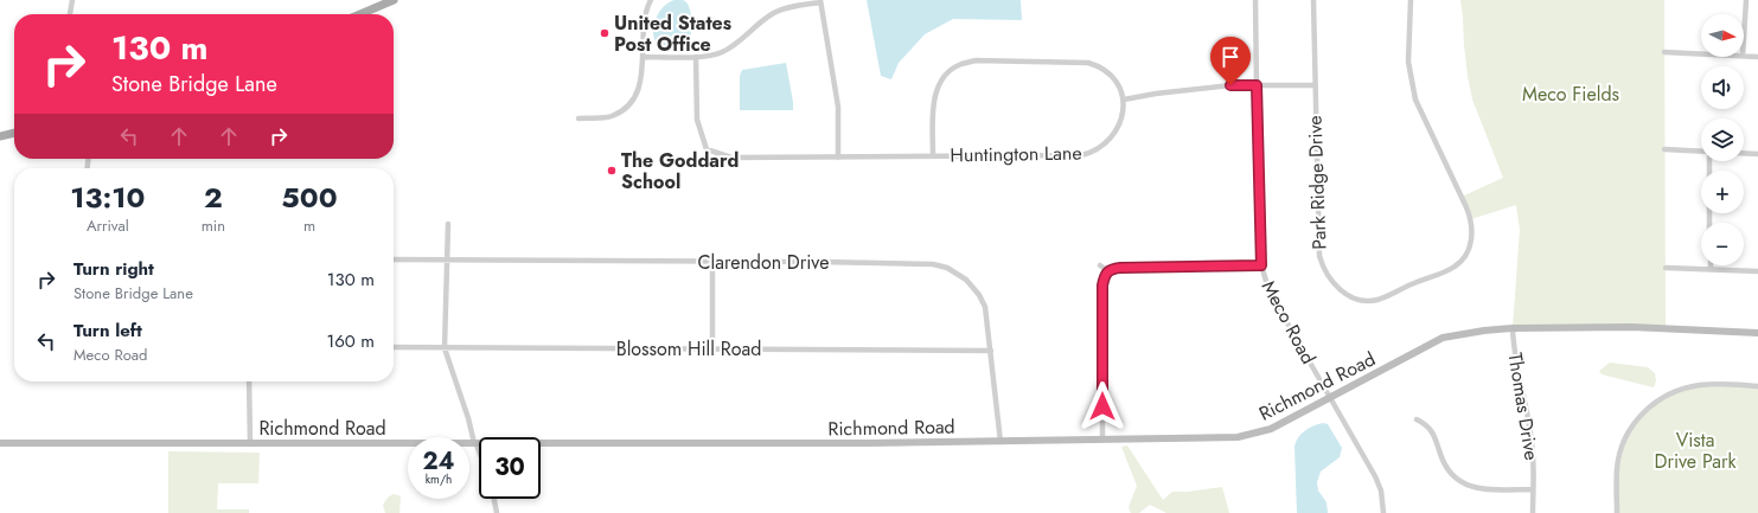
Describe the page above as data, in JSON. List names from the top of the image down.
{
  "streets": {
    "street": [
      "Huntington Lane",
      "Park Ridge Drive",
      "Clarendon Drive",
      "Meco Road",
      "Blossom Hill Road",
      "Richmond Road",
      "Thomas Drive"
    ]
  },
  "crossings": [
    ["Clarendon Drive", "Blossom Hill Road"],
    ["Clarendon Drive", "Richmond Road"],
    ["Meco Road", "Richmond Road"],
    ["Richmond Road", "Thomas Drive"]
  ],
  "parks": ["Meco Fields", "Vista Drive Park"],
  "places": ["United States Post Office", "The Goddard School"],
  "north": "right",
  "page": {
    "map_buttons": ["+", "−"],
    "turn": ["130 m", "Stone Bridge Lane"],
    "eta": [
      "13:10",
      "Arrival",
      "2",
      "min",
      "500",
      "m"
    ],
    "list": [
      {
        "name": "Turn right",
        "note": "Stone Bridge Lane",
        "value": "130 m"
      },
      {
        "name": "Turn left",
        "note": "Meco Road",
        "value": "160 m"
      }
    ],
    "speed": "24 km/h",
    "limit": "30"
  }
}
